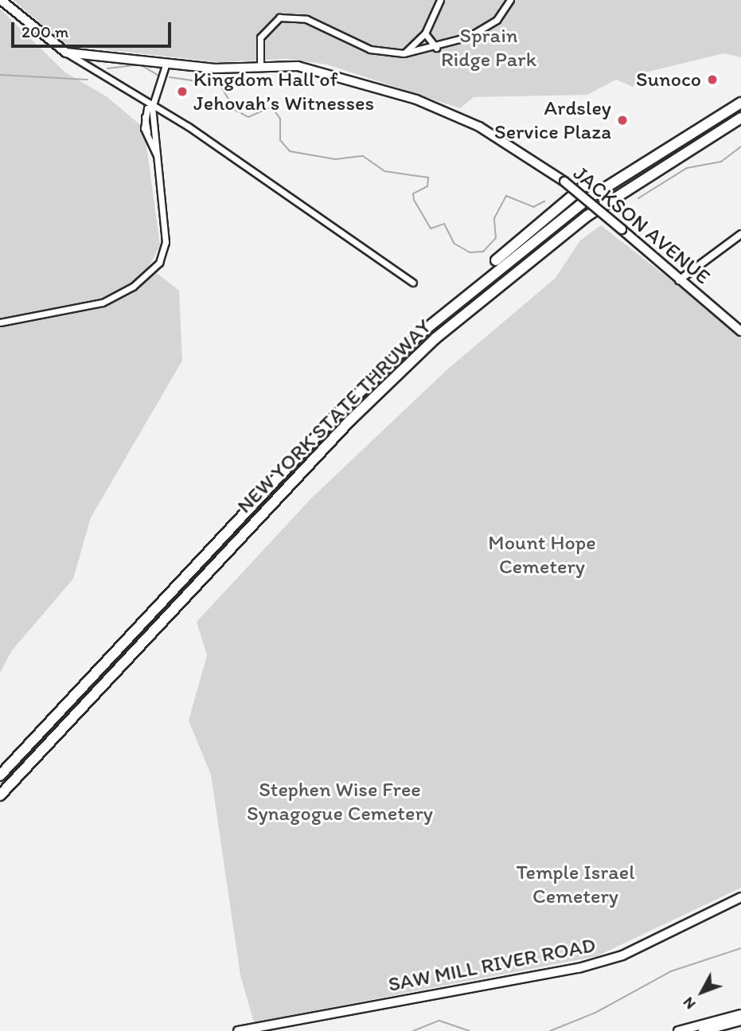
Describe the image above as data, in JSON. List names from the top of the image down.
{
  "streets": {
    "highway": ["NEW YORK STATE THRUWAY"],
    "main road": ["JACKSON AVENUE", "SAW MILL RIVER ROAD"]
  },
  "parks": [
    "Sprain Ridge Park",
    "Mount Hope Cemetery",
    "Stephen Wise Free Synagogue Cemetery",
    "Temple Israel Cemetery"
  ],
  "places": ["Sunoco", "Kingdom Hall of Jehovah’s Witnesses", "Ardsley Service Plaza"],
  "scale_bar": "200 m",
  "north": "bottom left"
}
